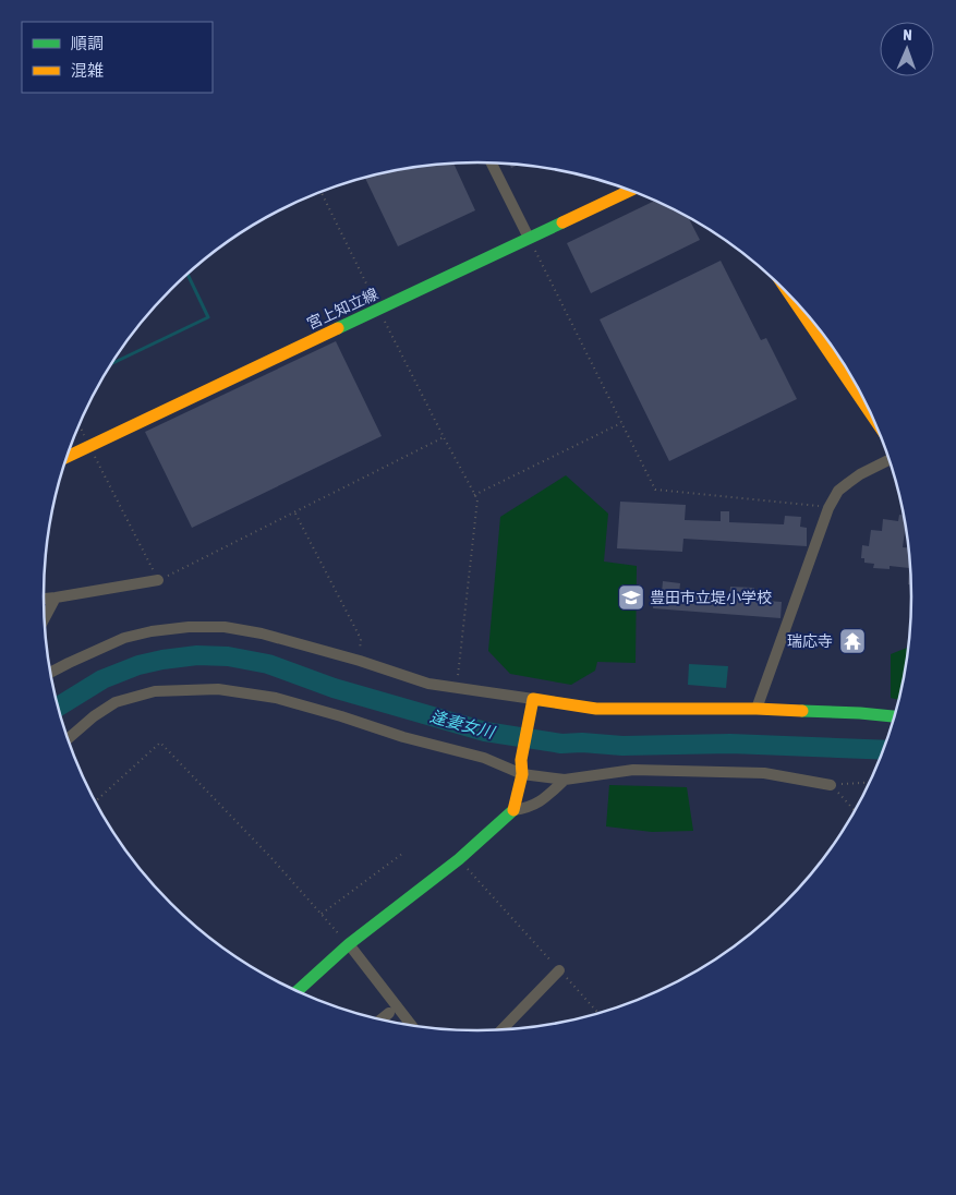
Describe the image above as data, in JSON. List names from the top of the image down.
{
  "streets": {
    "main road": ["宮上知立線"]
  },
  "water": ["逢妻女川"],
  "places": {
    "school or university": ["豊田市立堤小学校"],
    "temple": ["瑞応寺"]
  },
  "legend": ["順調", "混雑"],
  "north": "top"
}
